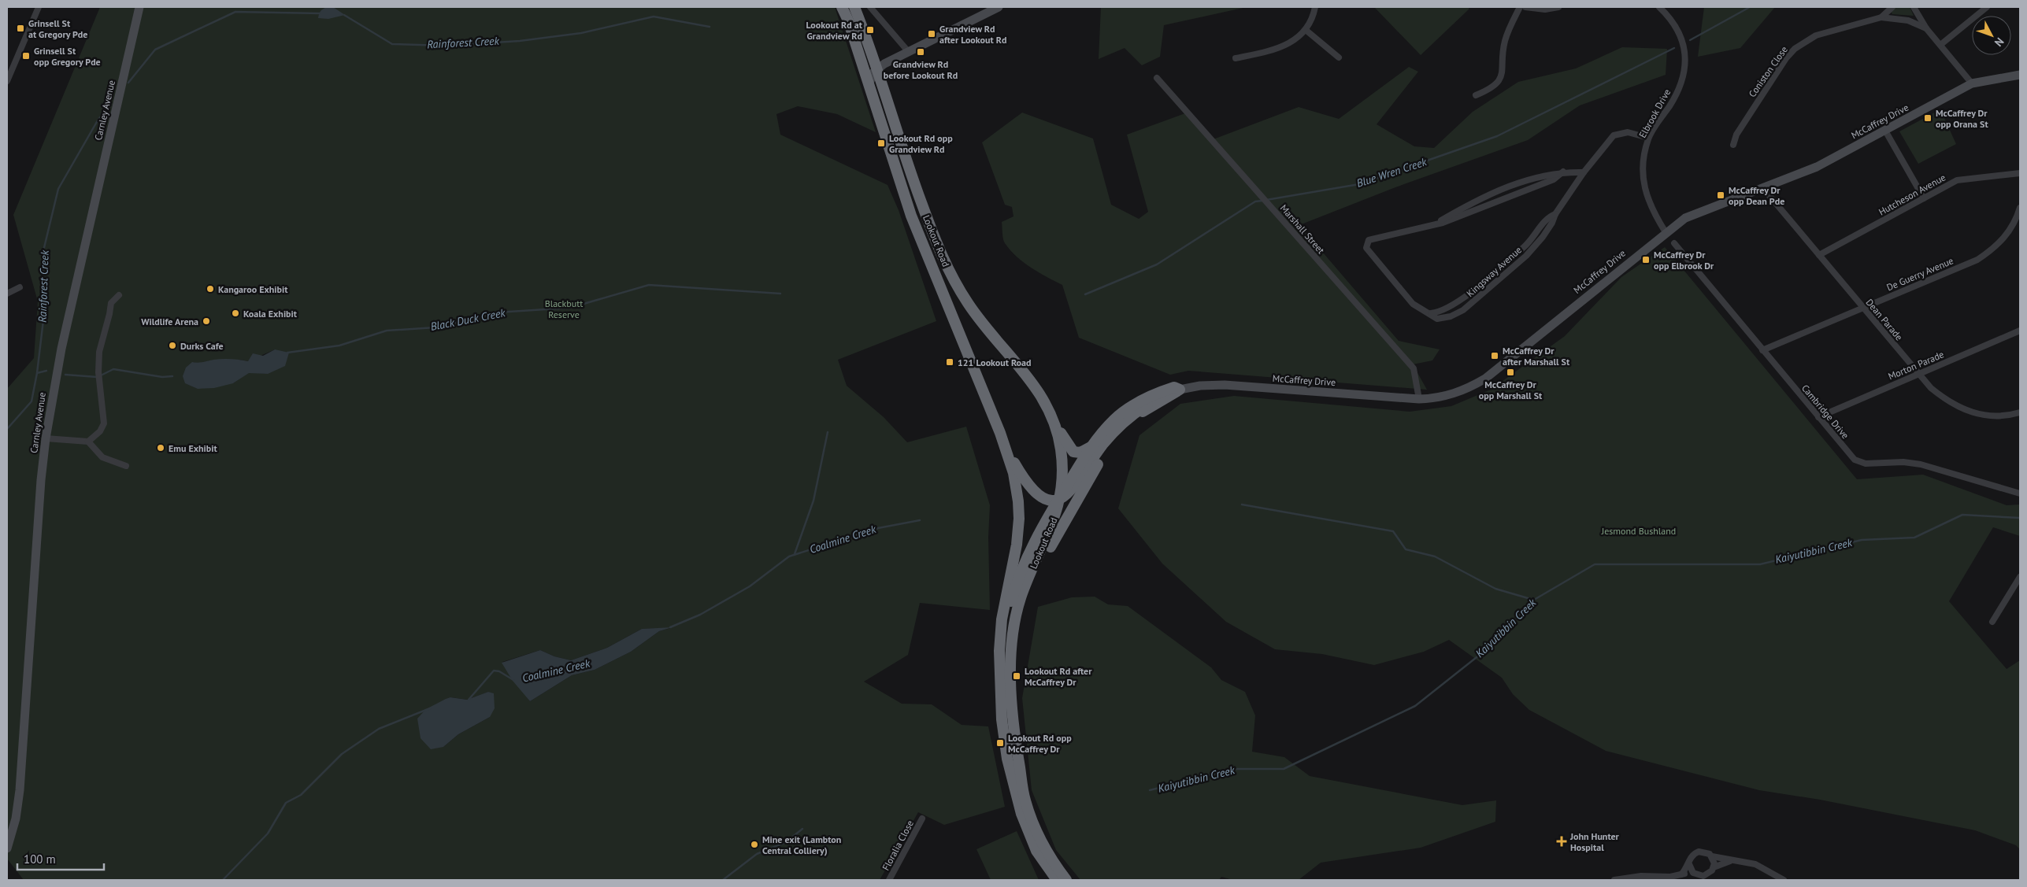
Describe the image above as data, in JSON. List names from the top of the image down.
{
  "streets": {
    "highway": ["Lookout Road"],
    "main road": ["Carnley Avenue", "McCaffrey Drive"],
    "street": [
      "Coniston Close",
      "Elbrook Drive",
      "Hutcheson Avenue",
      "Marshall Street",
      "Kingsway Avenue",
      "De Guerry Avenue",
      "Dean Parade",
      "Morton Parade",
      "Cambridge Drive",
      "Floralia Close"
    ]
  },
  "crossings": [
    ["Coniston Close", "McCaffrey Drive"],
    ["Elbrook Drive", "McCaffrey Drive"],
    ["Elbrook Drive", "Kingsway Avenue"],
    ["McCaffrey Drive", "Marshall Street"],
    ["McCaffrey Drive", "Dean Parade"],
    ["Hutcheson Avenue", "Dean Parade"],
    ["De Guerry Avenue", "Dean Parade"],
    ["De Guerry Avenue", "Cambridge Drive"],
    ["Dean Parade", "Morton Parade"],
    ["Morton Parade", "Cambridge Drive"]
  ],
  "water": [
    "Rainforest Creek",
    "Blue Wren Creek",
    "Black Duck Creek",
    "Coalmine Creek",
    "Kaiyutibbin Creek"
  ],
  "parks": ["Blackbutt Reserve", "Jesmond Bushland"],
  "places": {
    "transit": [
      "Grinsell St at Gregory Pde",
      "Lookout Rd at Grandview Rd",
      "Grandview Rd after Lookout Rd",
      "Grandview Rd before Lookout Rd",
      "Grinsell St opp Gregory Pde",
      "McCaffrey Dr opp Orana St",
      "Lookout Rd opp Grandview Rd",
      "McCaffrey Dr opp Dean Pde",
      "McCaffrey Dr opp Elbrook Dr",
      "McCaffrey Dr after Marshall St",
      "121 Lookout Road",
      "McCaffrey Dr opp Marshall St",
      "Lookout Rd after McCaffrey Dr",
      "Lookout Rd opp McCaffrey Dr"
    ],
    "other": [
      "Kangaroo Exhibit",
      "Koala Exhibit",
      "Wildlife Arena",
      "Durks Cafe",
      "Emu Exhibit",
      "Mine exit (Lambton Central Colliery)"
    ],
    "health": ["John Hunter Hospital"]
  },
  "scale_bar": "100 m",
  "north": "bottom right"
}
